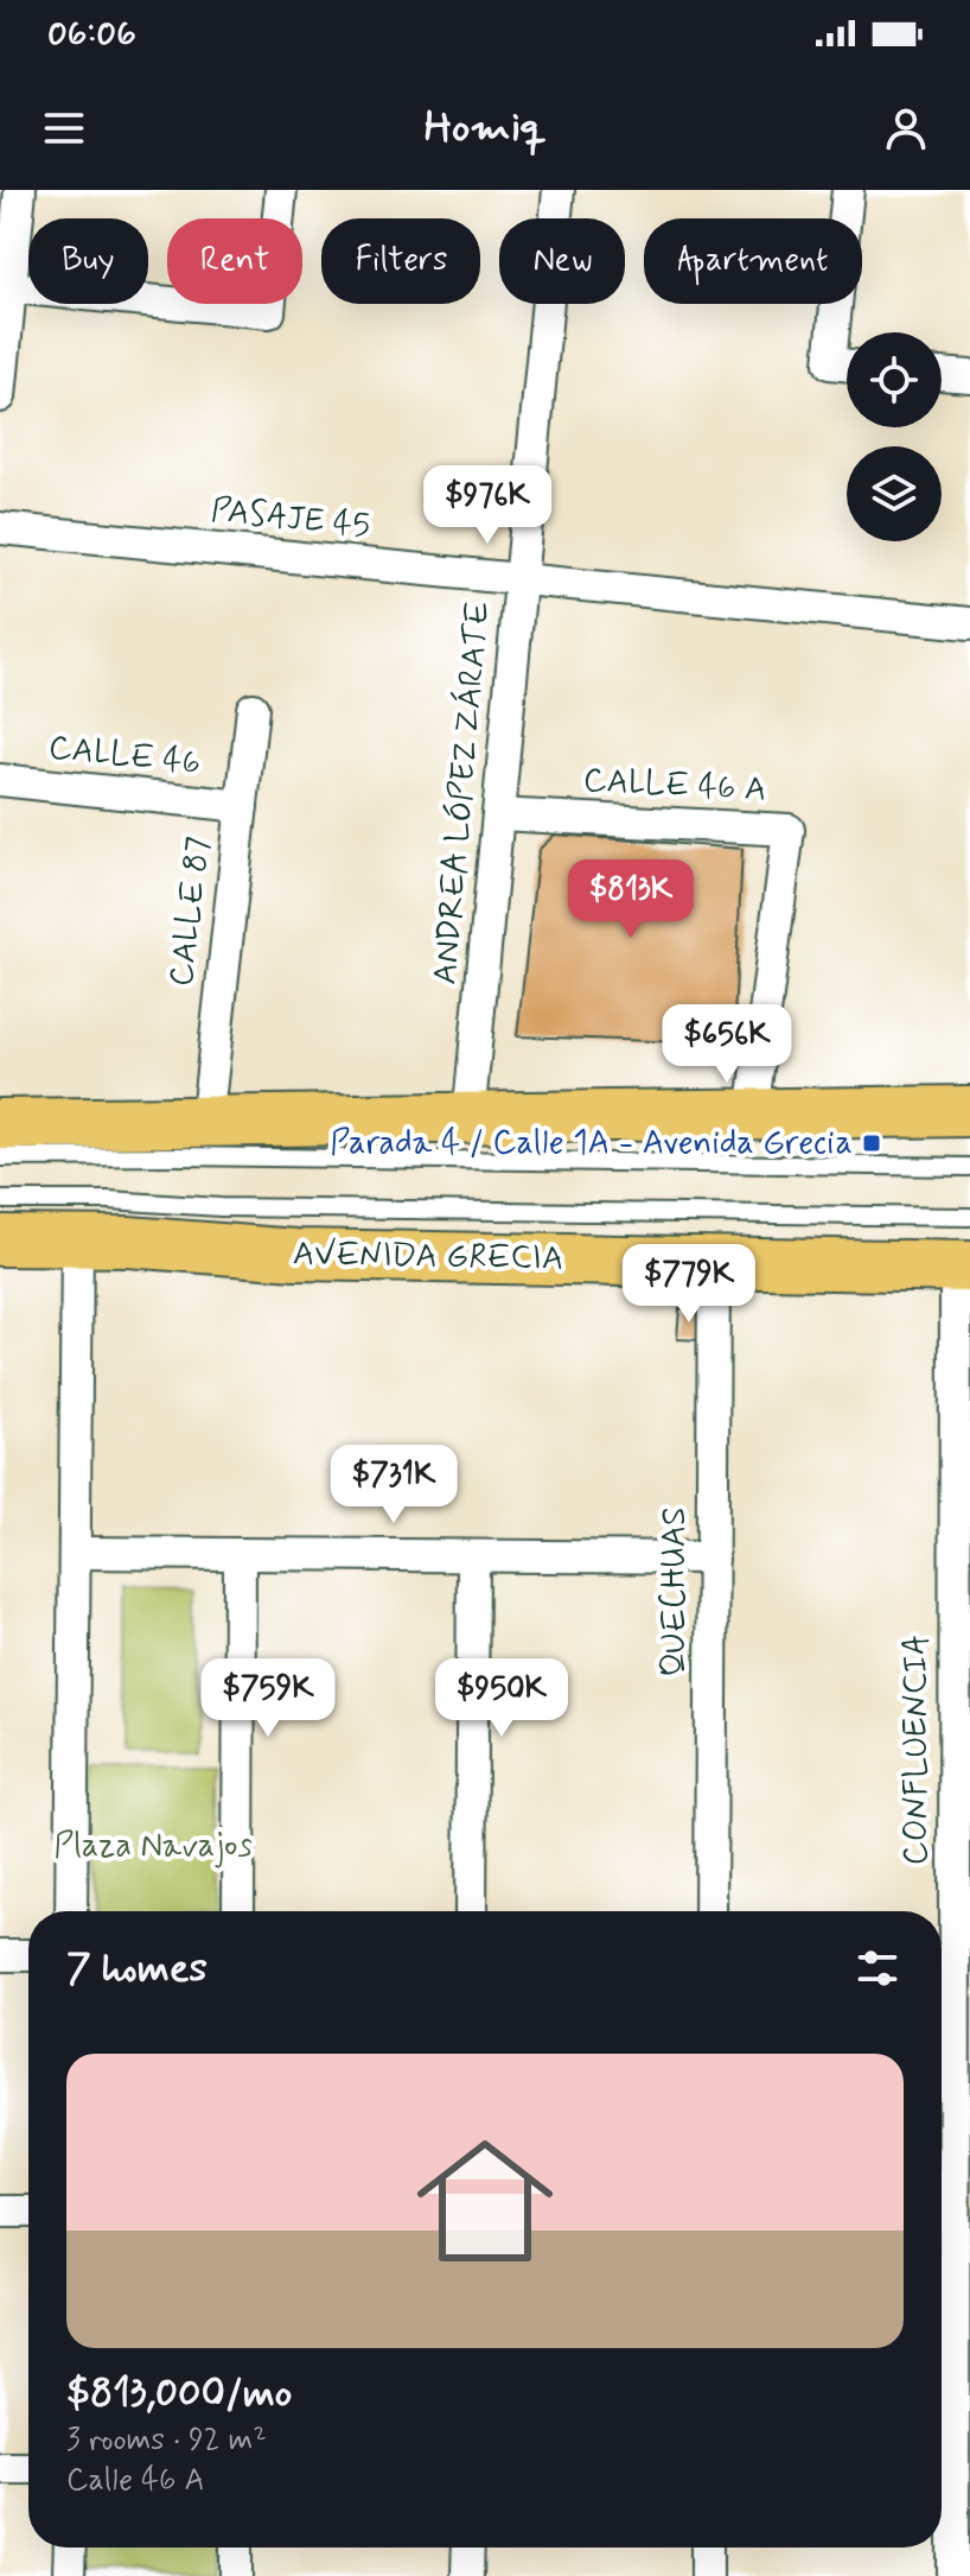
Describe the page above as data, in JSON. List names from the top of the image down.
{
  "streets": {
    "main road": ["AVENIDA GRECIA"],
    "street": [
      "PASAJE 45",
      "CALLE 46",
      "CALLE 46 A",
      "ANDREA LÓPEZ ZÁRATE",
      "CALLE 87",
      "QUECHUAS",
      "CONFLUENCIA"
    ]
  },
  "crossings": [
    ["PASAJE 45", "ANDREA LÓPEZ ZÁRATE"],
    ["CALLE 46", "CALLE 87"],
    ["CALLE 46 A", "ANDREA LÓPEZ ZÁRATE"],
    ["AVENIDA GRECIA", "QUECHUAS"],
    ["AVENIDA GRECIA", "CONFLUENCIA"]
  ],
  "parks": ["Plaza Navajos"],
  "places": {
    "transit": ["Parada 4 / Calle 1A - Avenida Grecia"]
  },
  "page": {
    "status": "06:06",
    "header": "Homiq",
    "chip": [
      "Buy",
      "Rent",
      "Filters",
      "New",
      "Apartment"
    ],
    "price": [
      "$976K",
      "$813K",
      "$656K",
      "$779K",
      "$731K",
      "$759K",
      "$950K"
    ],
    "heading": "7 homes",
    "list": [
      {
        "name": "$813,000/mo",
        "note": "3 rooms · 92 m² · Calle 46 A"
      }
    ]
  }
}
